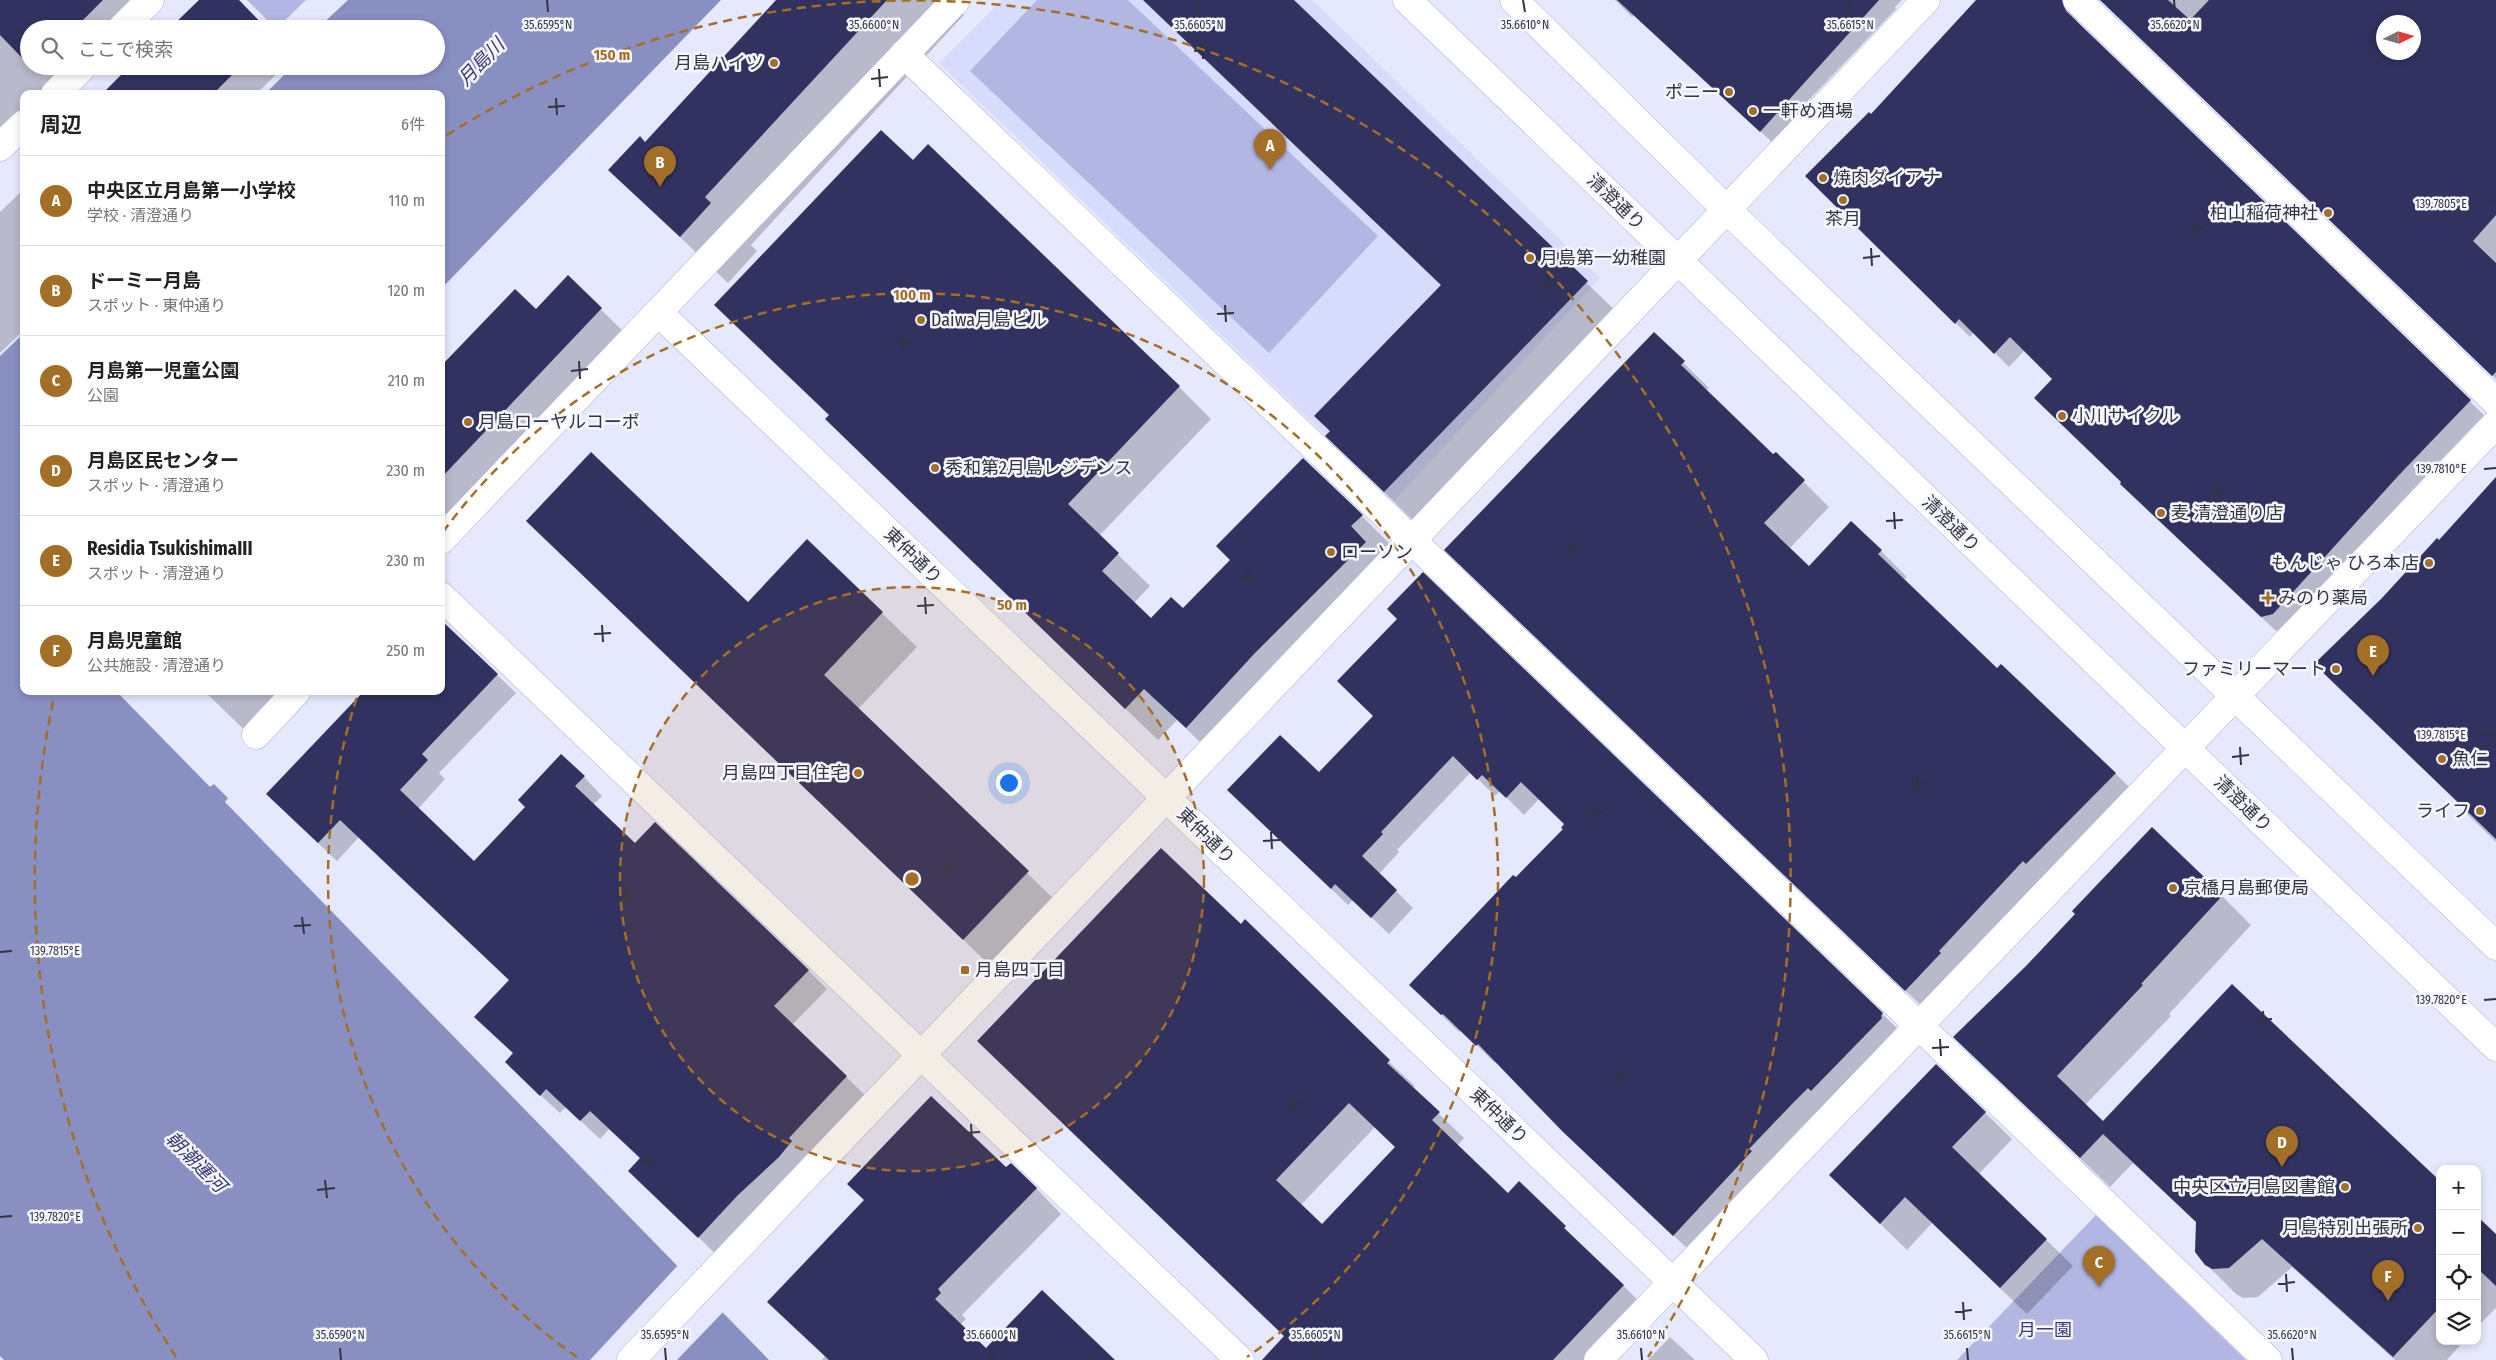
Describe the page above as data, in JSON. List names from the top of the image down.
{
  "streets": {
    "street": ["清澄通り", "東仲通り"]
  },
  "water": ["月島川", "朝潮運河"],
  "parks": ["月一園"],
  "places": {
    "other": [
      "月島ハイツ",
      "ポニー",
      "一軒め酒場",
      "焼肉ダイアナ",
      "茶月",
      "柏山稲荷神社",
      "月島第一幼稚園",
      "Daiwa月島ビル",
      "小川サイクル",
      "月島ローヤルコーポ",
      "秀和第2月島レジデンス",
      "麦 清澄通り店",
      "ローソン",
      "もんじゃ ひろ本店",
      "ファミリーマート",
      "魚仁",
      "月島四丁目住宅",
      "ライフ",
      "京橋月島郵便局",
      "中央区立月島図書館",
      "月島特別出張所"
    ],
    "health": ["みのり薬局"],
    "transit": ["月島四丁目"]
  },
  "north": "right",
  "page": {
    "search": "ここで検索",
    "heading": ["周辺", "6件"],
    "pins": [
      "A",
      "B",
      "E",
      "D",
      "C",
      "F"
    ],
    "list": [
      {
        "mark": "A",
        "name": "中央区立月島第一小学校",
        "note": "学校 · 清澄通り",
        "value": "110 m"
      },
      {
        "mark": "B",
        "name": "ドーミー月島",
        "note": "スポット · 東仲通り",
        "value": "120 m"
      },
      {
        "mark": "C",
        "name": "月島第一児童公園",
        "note": "公園",
        "value": "210 m"
      },
      {
        "mark": "D",
        "name": "月島区民センター",
        "note": "スポット · 清澄通り",
        "value": "230 m"
      },
      {
        "mark": "E",
        "name": "Residia TsukishimaIII",
        "note": "スポット · 清澄通り",
        "value": "230 m"
      },
      {
        "mark": "F",
        "name": "月島児童館",
        "note": "公共施設 · 清澄通り",
        "value": "250 m"
      }
    ],
    "map_buttons": ["+", "−"]
  },
  "coordinates": [
    "35.6595°N",
    "35.6600°N",
    "35.6605°N",
    "35.6610°N",
    "35.6615°N",
    "35.6620°N",
    "139.7805°E",
    "139.7810°E",
    "139.7815°E",
    "139.7820°E",
    "35.6590°N"
  ],
  "rings": ["150 m", "100 m", "50 m"]
}
